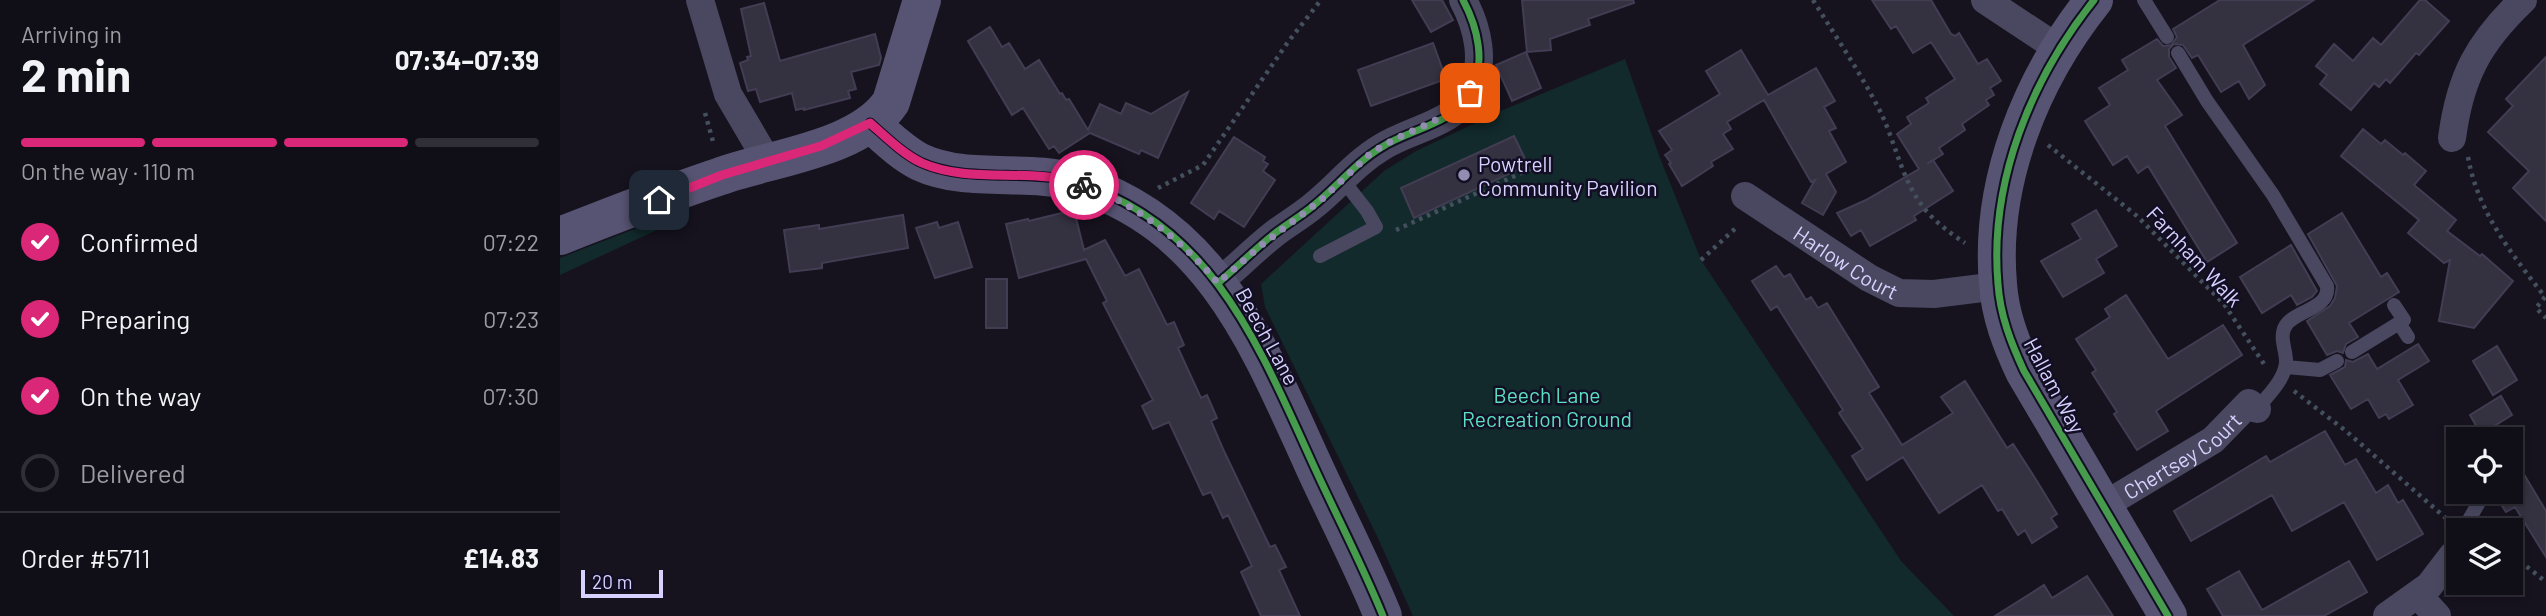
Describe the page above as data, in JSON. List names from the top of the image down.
{
  "streets": {
    "street": [
      "Harlow Court",
      "Beech Lane",
      "Hallam Way",
      "Chertsey Court"
    ],
    "path": ["Farnham Walk"]
  },
  "crossings": [
    ["Farnham Walk", "Hallam Way"],
    ["Harlow Court", "Hallam Way"],
    ["Hallam Way", "Chertsey Court"]
  ],
  "parks": ["Beech Lane Recreation Ground"],
  "places": ["Powtrell Community Pavilion"],
  "scale_bar": "20 m",
  "page": {
    "heading": ["2 min", "Arriving in", "07:34–07:39"],
    "panel": ["Order #5711", "£14.83"],
    "bar": "On the way · 110 m",
    "list": [
      ["Confirmed", "07:22"],
      ["Preparing", "07:23"],
      ["On the way", "07:30"],
      "Delivered"
    ],
    "scale": "20 m"
  }
}
